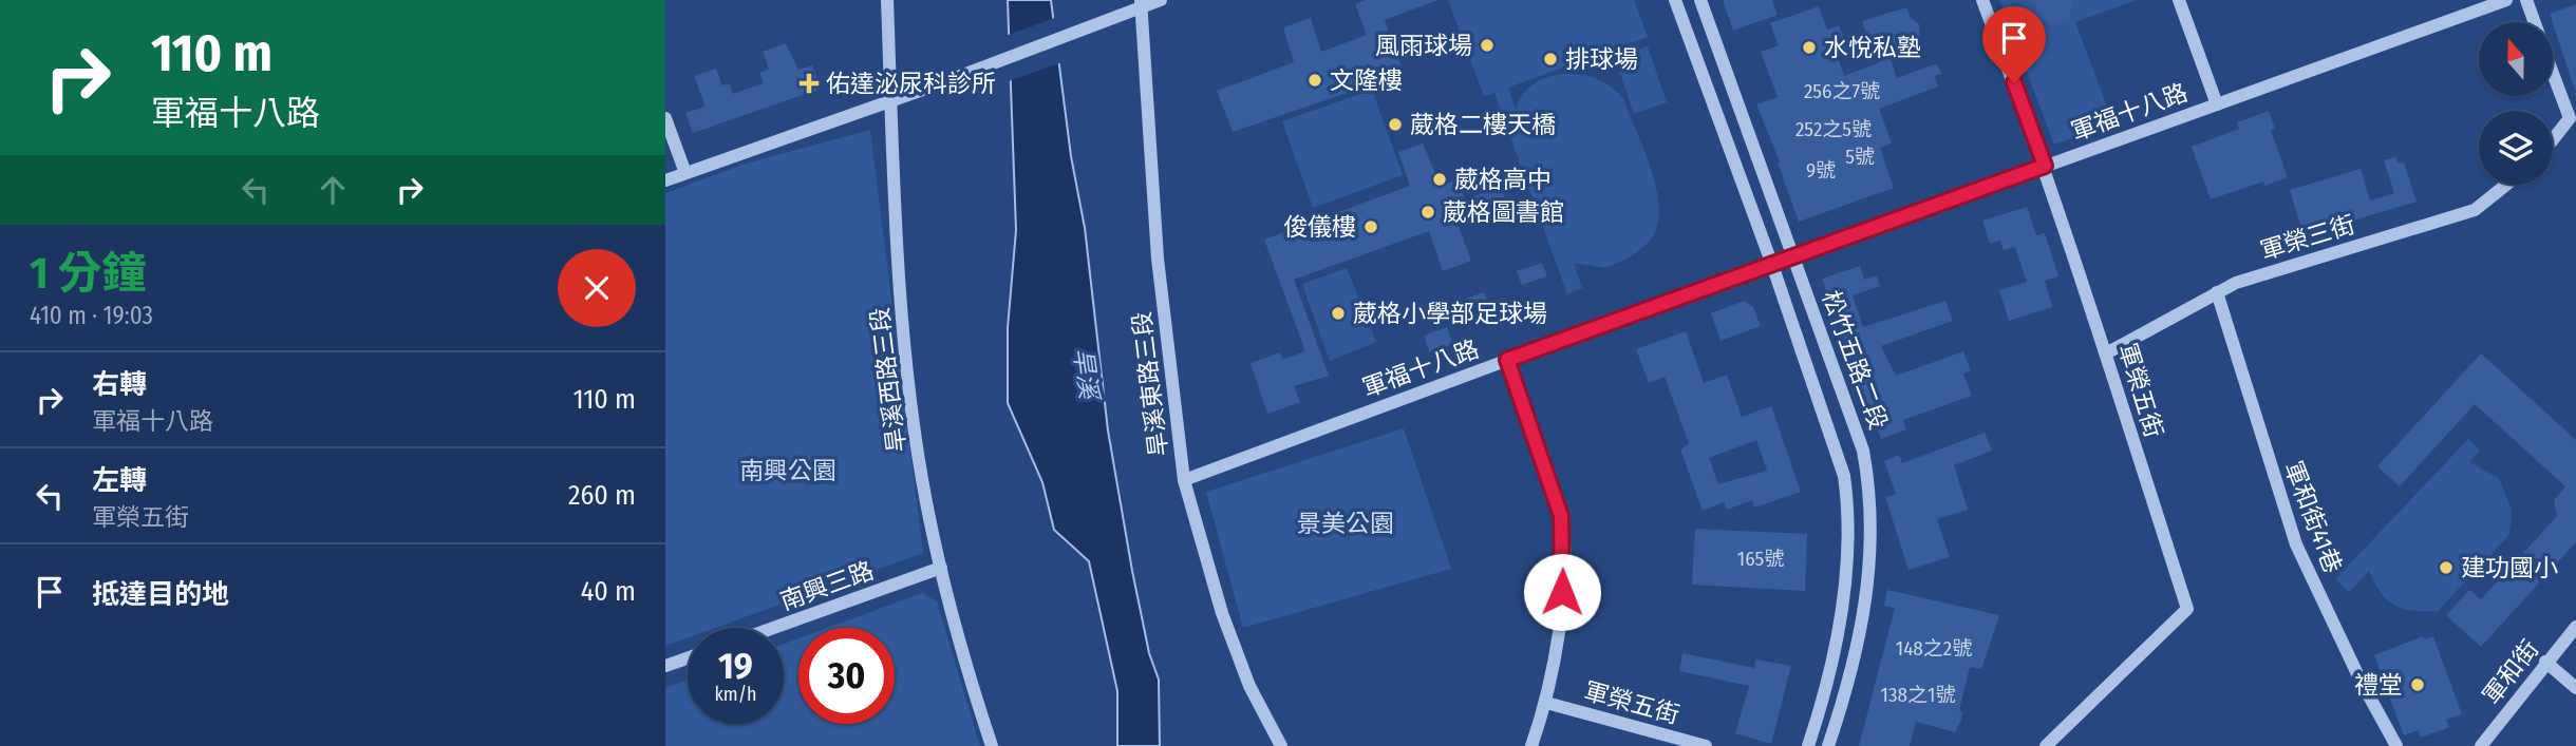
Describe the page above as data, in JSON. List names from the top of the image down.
{
  "streets": {
    "street": [
      "軍福十八路",
      "軍榮三街",
      "松竹五路二段",
      "旱溪西路三段",
      "旱溪東路三段",
      "軍榮五街",
      "軍和街41巷",
      "南興三路",
      "軍和街"
    ]
  },
  "crossings": [
    ["軍福十八路", "松竹五路二段"],
    ["軍福十八路", "旱溪東路三段"],
    ["軍福十八路", "軍榮五街"],
    ["軍榮三街", "軍榮五街"],
    ["軍榮三街", "軍和街41巷"],
    ["旱溪西路三段", "南興三路"]
  ],
  "water": ["旱溪"],
  "parks": ["南興公園", "景美公園"],
  "places": {
    "other": [
      "風雨球場",
      "水悅私塾",
      "排球場",
      "文隆樓",
      "葳格二樓天橋",
      "葳格高中",
      "葳格圖書館",
      "俊儀樓",
      "葳格小學部足球場",
      "建功國小",
      "禮堂"
    ],
    "health": ["佑達泌尿科診所"]
  },
  "house_numbers": [
    "256之7號",
    "252之5號",
    "5號",
    "9號",
    "165號",
    "148之2號",
    "138之1號"
  ],
  "north": "top",
  "page": {
    "turn": ["110 m", "軍福十八路"],
    "heading": ["1 分鐘", "410 m · 19:03"],
    "list": [
      {
        "name": "右轉",
        "note": "軍福十八路",
        "value": "110 m"
      },
      {
        "name": "左轉",
        "note": "軍榮五街",
        "value": "260 m"
      },
      {
        "name": "抵達目的地",
        "value": "40 m"
      }
    ],
    "speed": "19 km/h",
    "limit": "30"
  }
}
